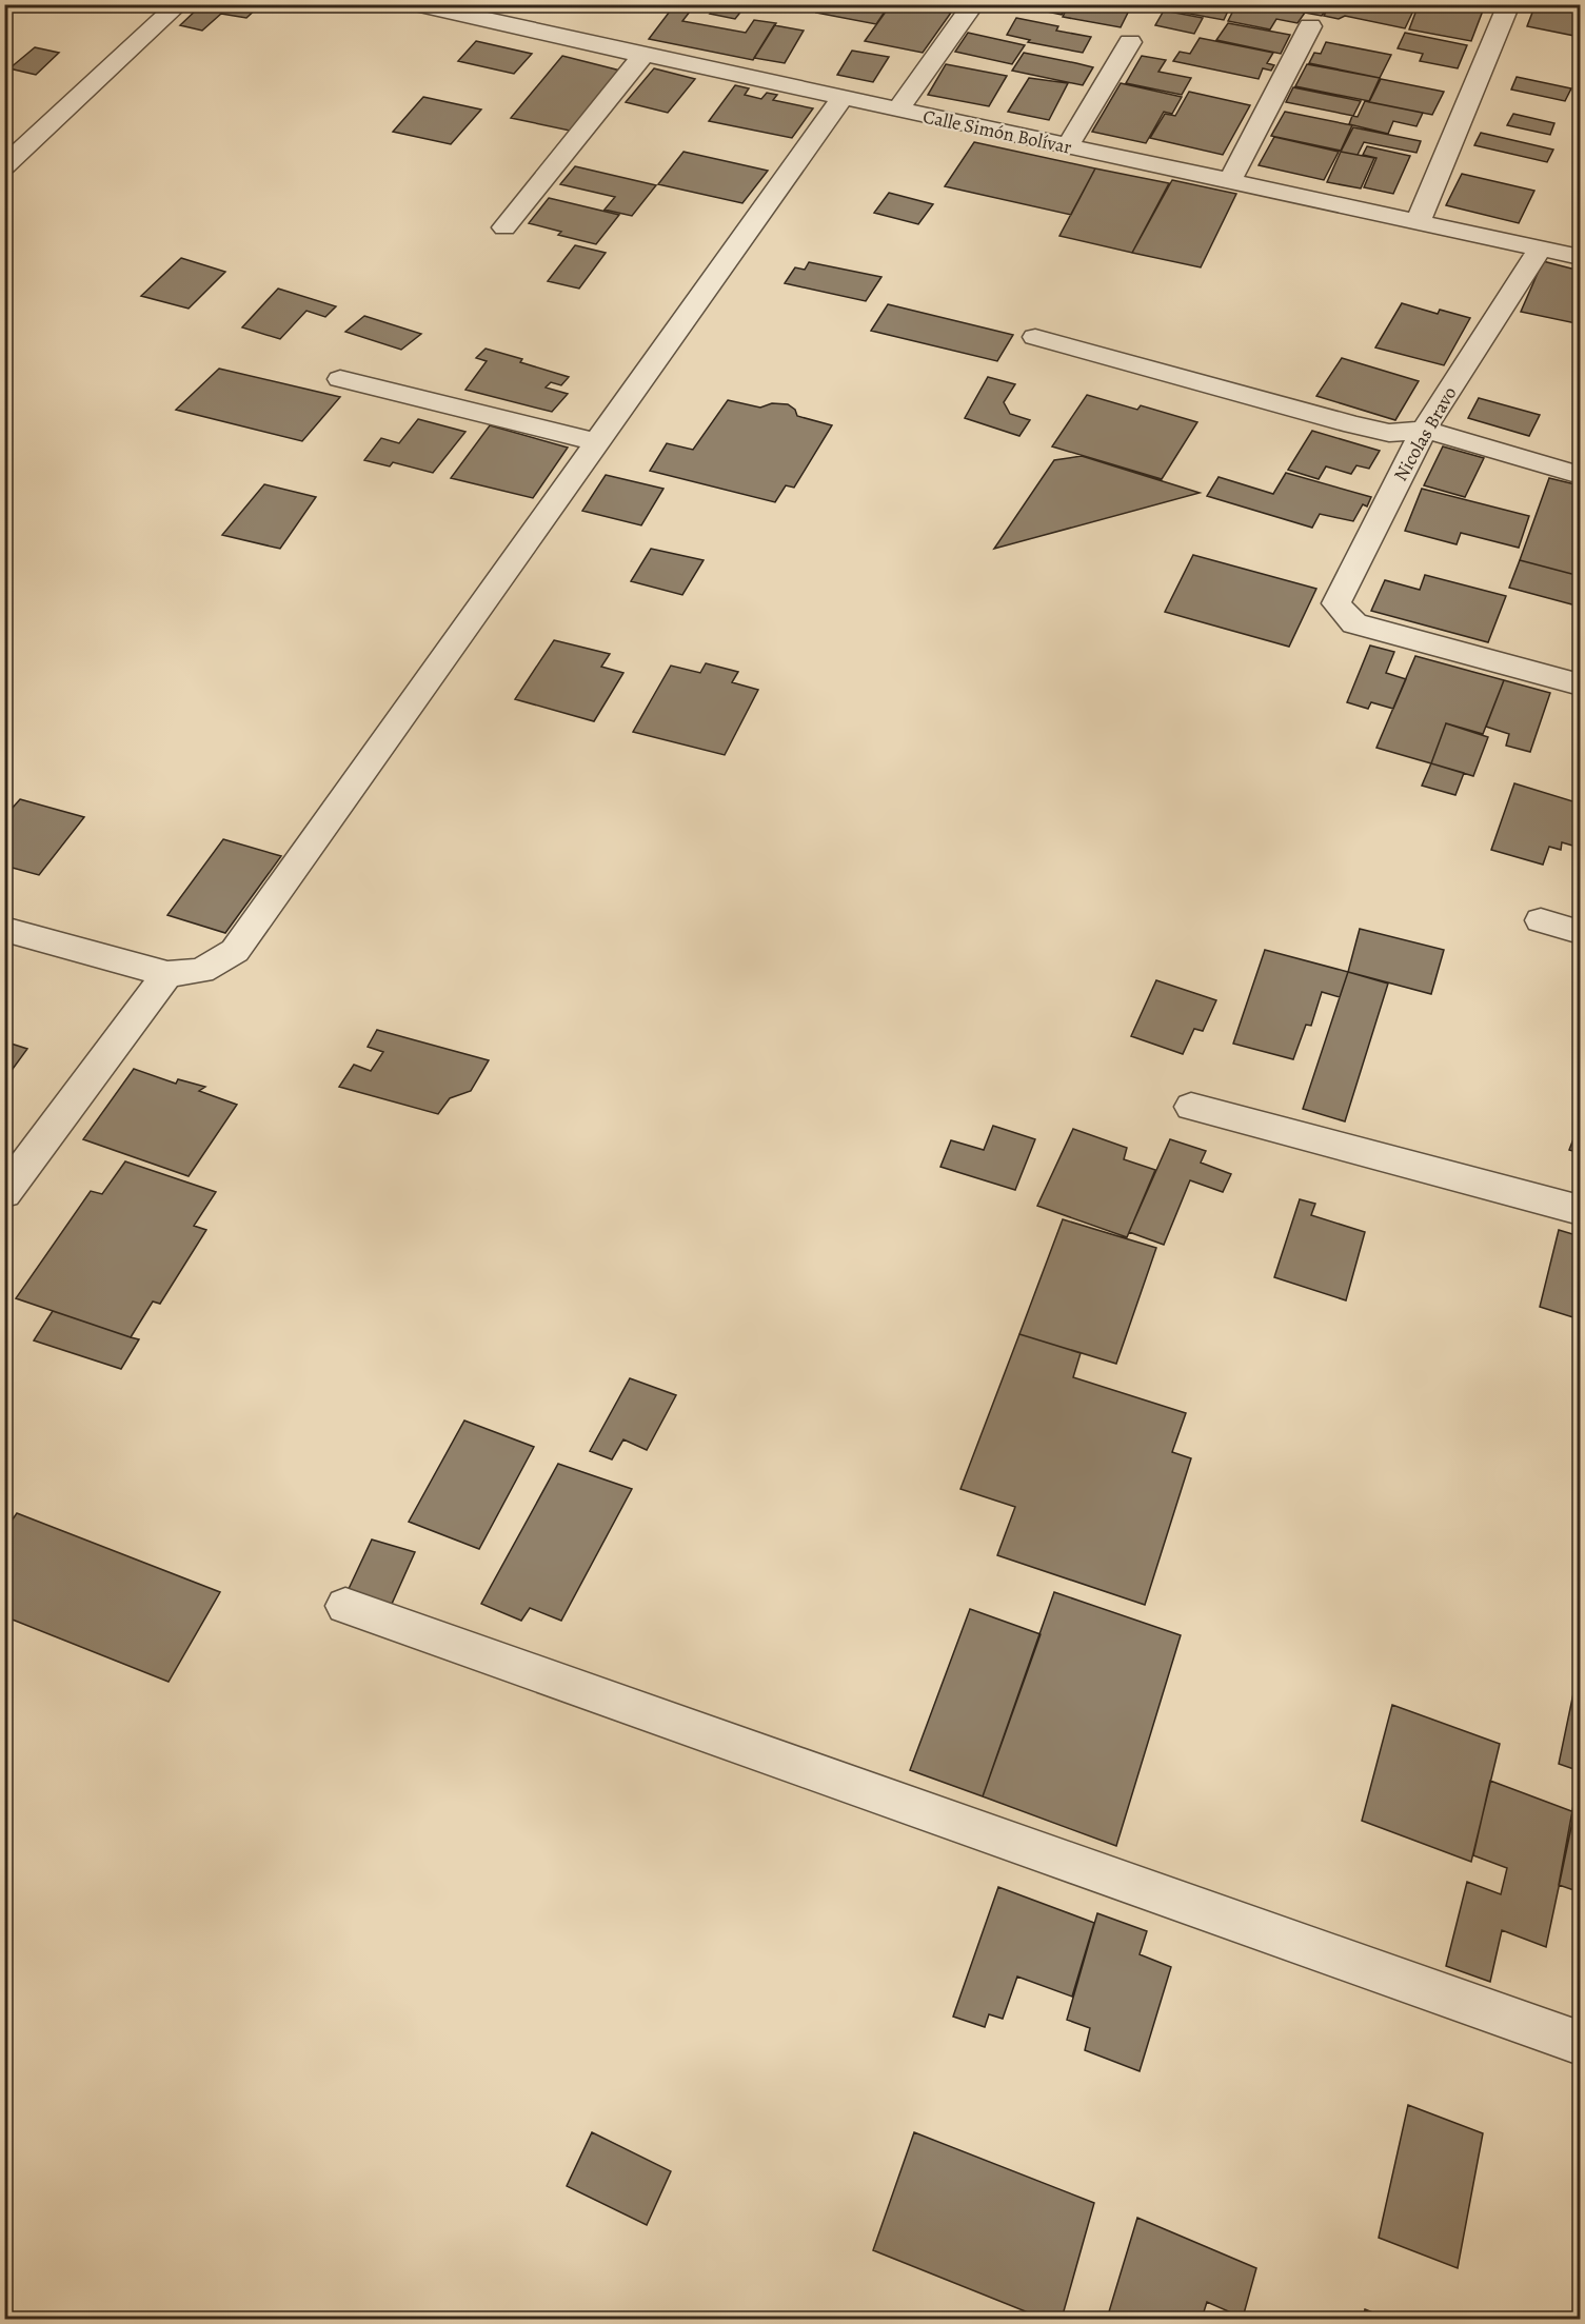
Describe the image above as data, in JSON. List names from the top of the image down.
{
  "streets": {
    "street": ["Calle Simón Bolívar", "Nicolas Bravo"]
  },
  "crossings": [
    ["Calle Simón Bolívar", "Nicolas Bravo"]
  ]
}
